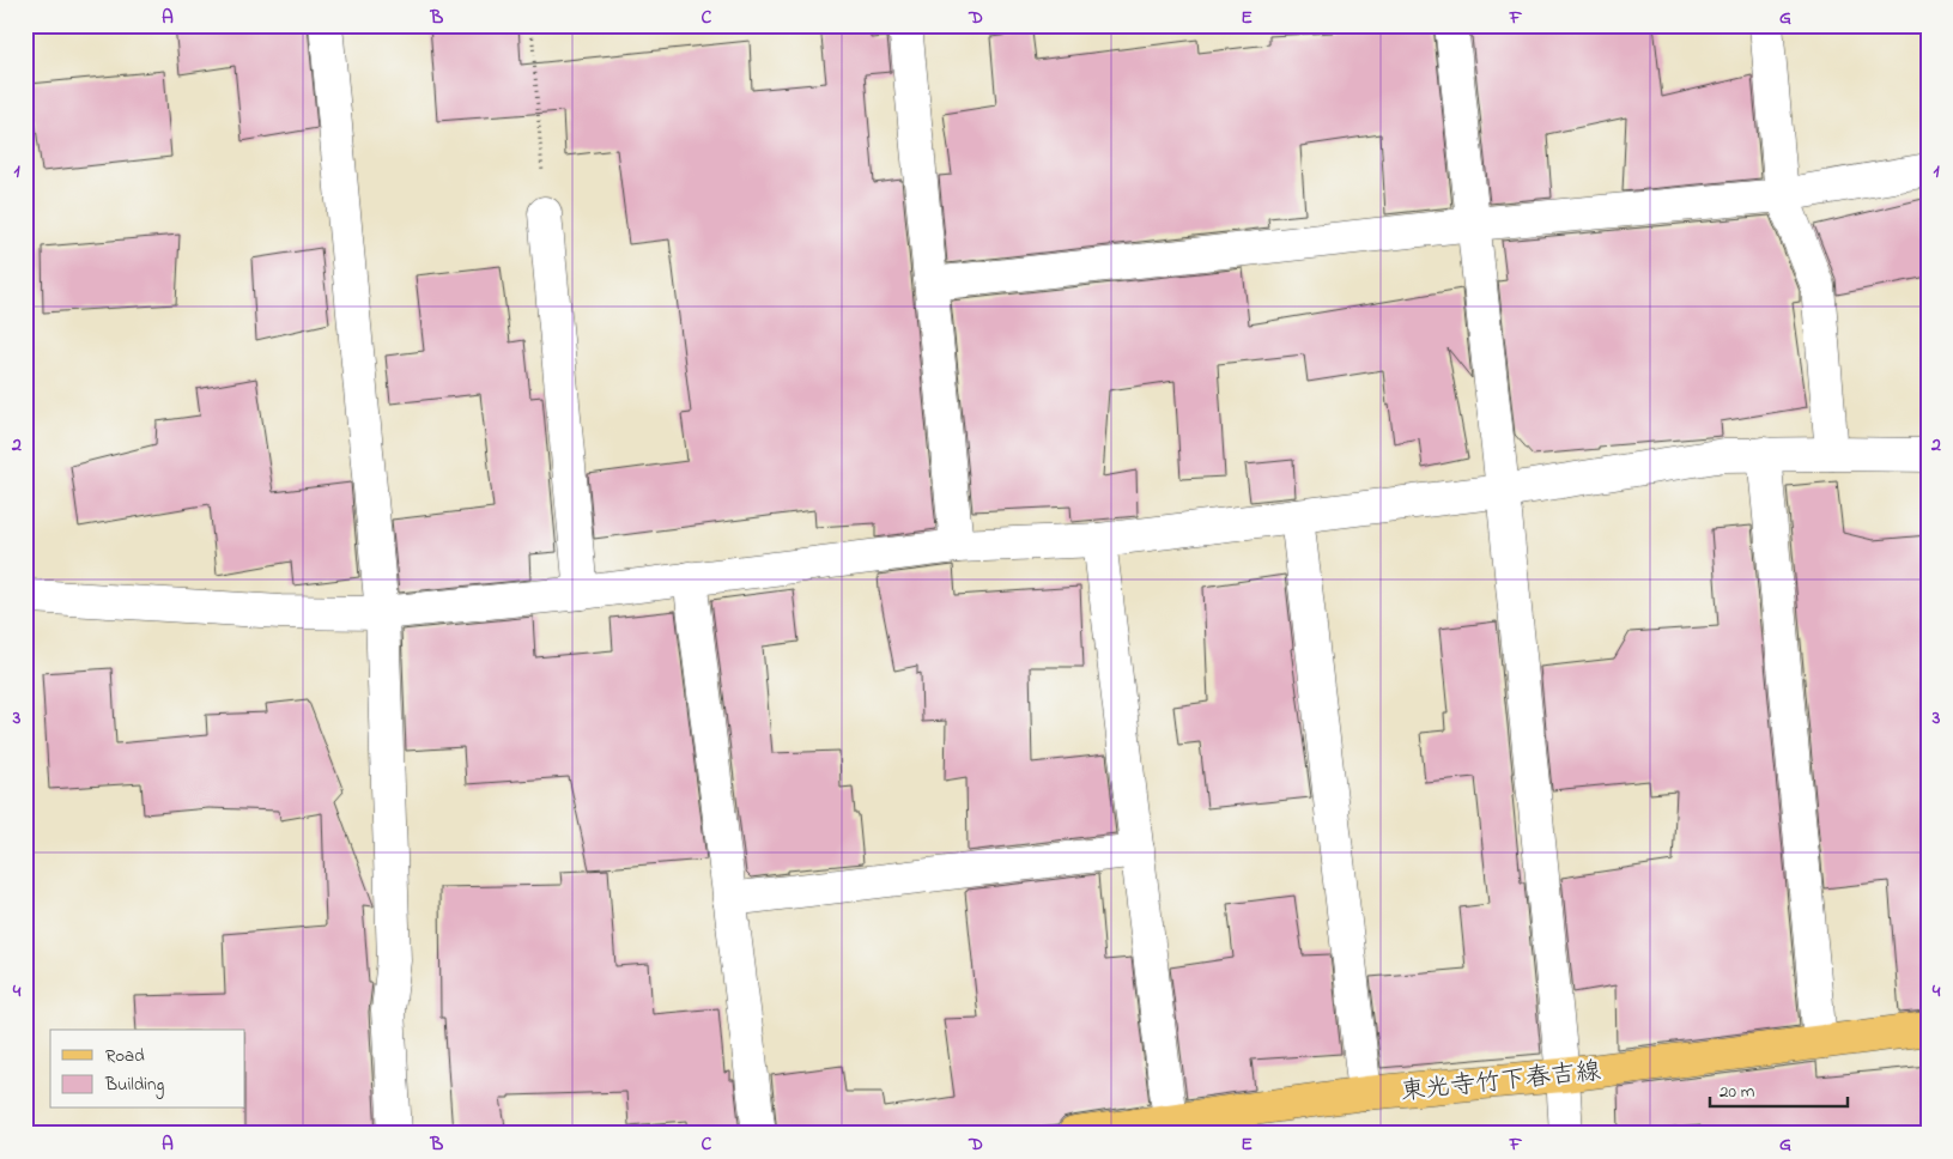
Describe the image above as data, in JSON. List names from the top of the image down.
{
  "streets": {
    "main road": ["東光寺竹下春吉線"]
  },
  "legend": ["Road", "Building"],
  "scale_bar": "20 m",
  "grid": {
    "columns": [
      "A",
      "B",
      "C",
      "D",
      "E",
      "F",
      "G"
    ],
    "rows": [
      "1",
      "2",
      "3",
      "4"
    ]
  }
}
